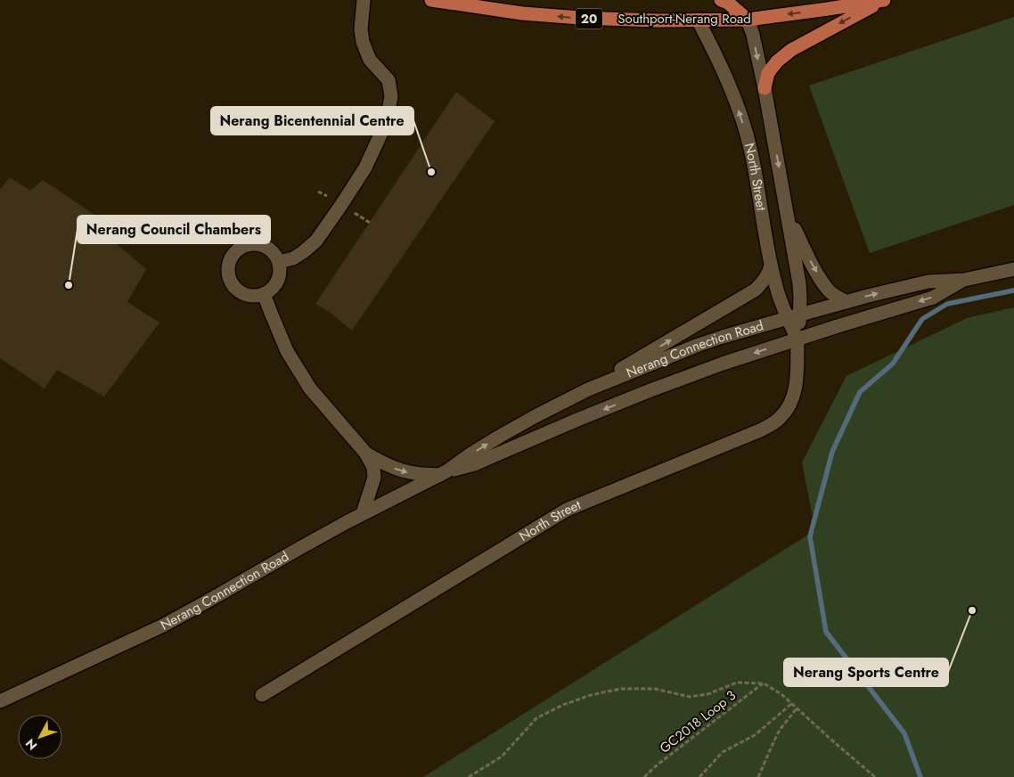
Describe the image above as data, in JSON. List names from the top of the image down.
{
  "streets": {
    "main road": [
      "20",
      "Southport-Nerang Road",
      "North Street",
      "Nerang Connection Road"
    ],
    "path": ["GC2018 Loop 3"]
  },
  "crossings": [
    ["Southport-Nerang Road", "North Street"],
    ["North Street", "Nerang Connection Road"]
  ],
  "one_way": ["Southport-Nerang Road"],
  "places": ["Nerang Bicentennial Centre", "Nerang Council Chambers", "Nerang Sports Centre"],
  "north": "bottom left"
}
